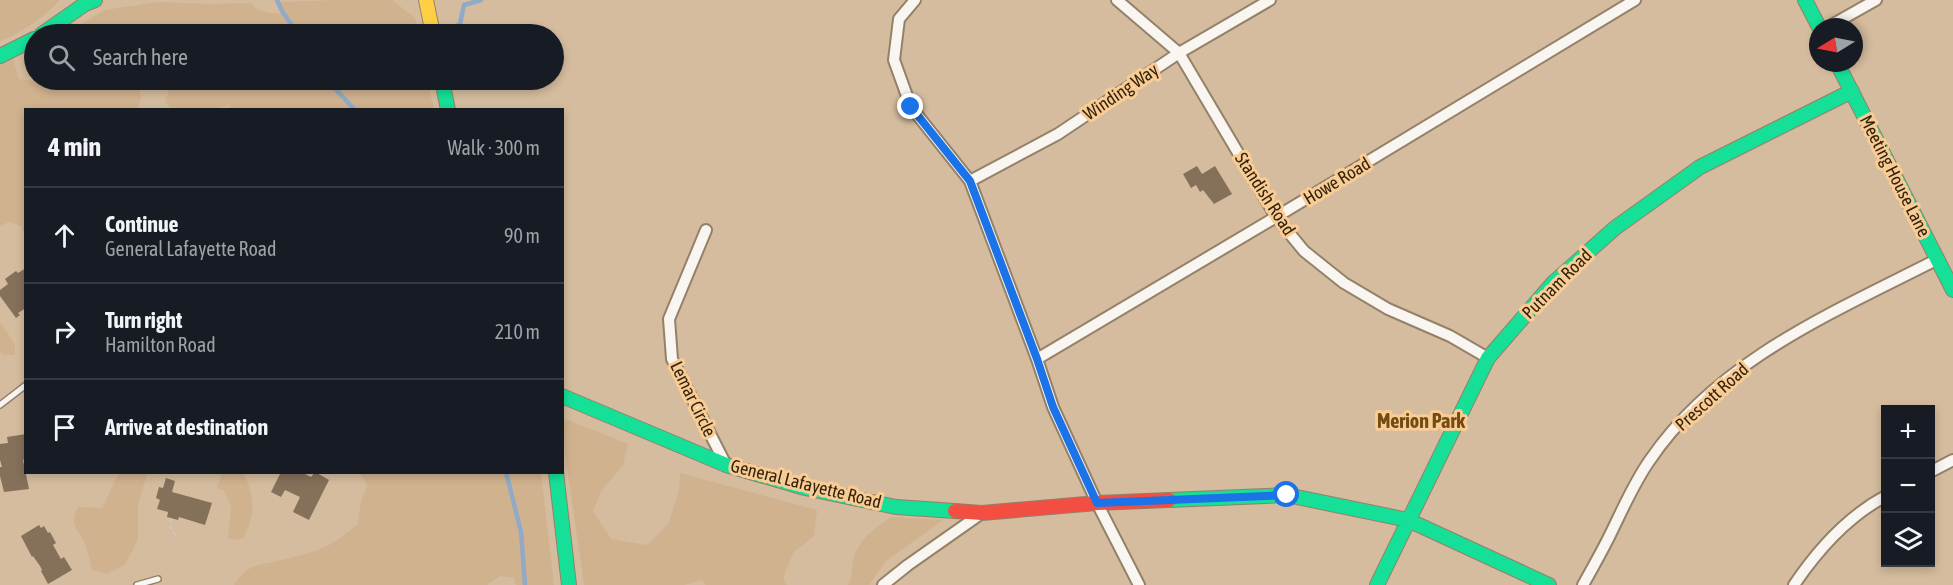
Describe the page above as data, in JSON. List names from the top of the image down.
{
  "streets": {
    "street": [
      "Winding Way",
      "Meeting House Lane",
      "Howe Road",
      "Standish Road",
      "Putnam Road",
      "Prescott Road",
      "Lemar Circle",
      "General Lafayette Road"
    ]
  },
  "crossings": [
    ["Winding Way", "Standish Road"],
    ["Meeting House Lane", "Putnam Road"],
    ["Meeting House Lane", "Prescott Road"],
    ["Howe Road", "Standish Road"],
    ["Standish Road", "Putnam Road"],
    ["Putnam Road", "General Lafayette Road"],
    ["Lemar Circle", "General Lafayette Road"]
  ],
  "districts": ["Merion Park"],
  "north": "left",
  "page": {
    "search": "Search here",
    "heading": ["4 min", "Walk · 300 m"],
    "list": [
      ["Continue", "General Lafayette Road", "90 m"],
      ["Turn right", "Hamilton Road", "210 m"],
      "Arrive at destination"
    ],
    "map_buttons": ["+", "−"]
  }
}
